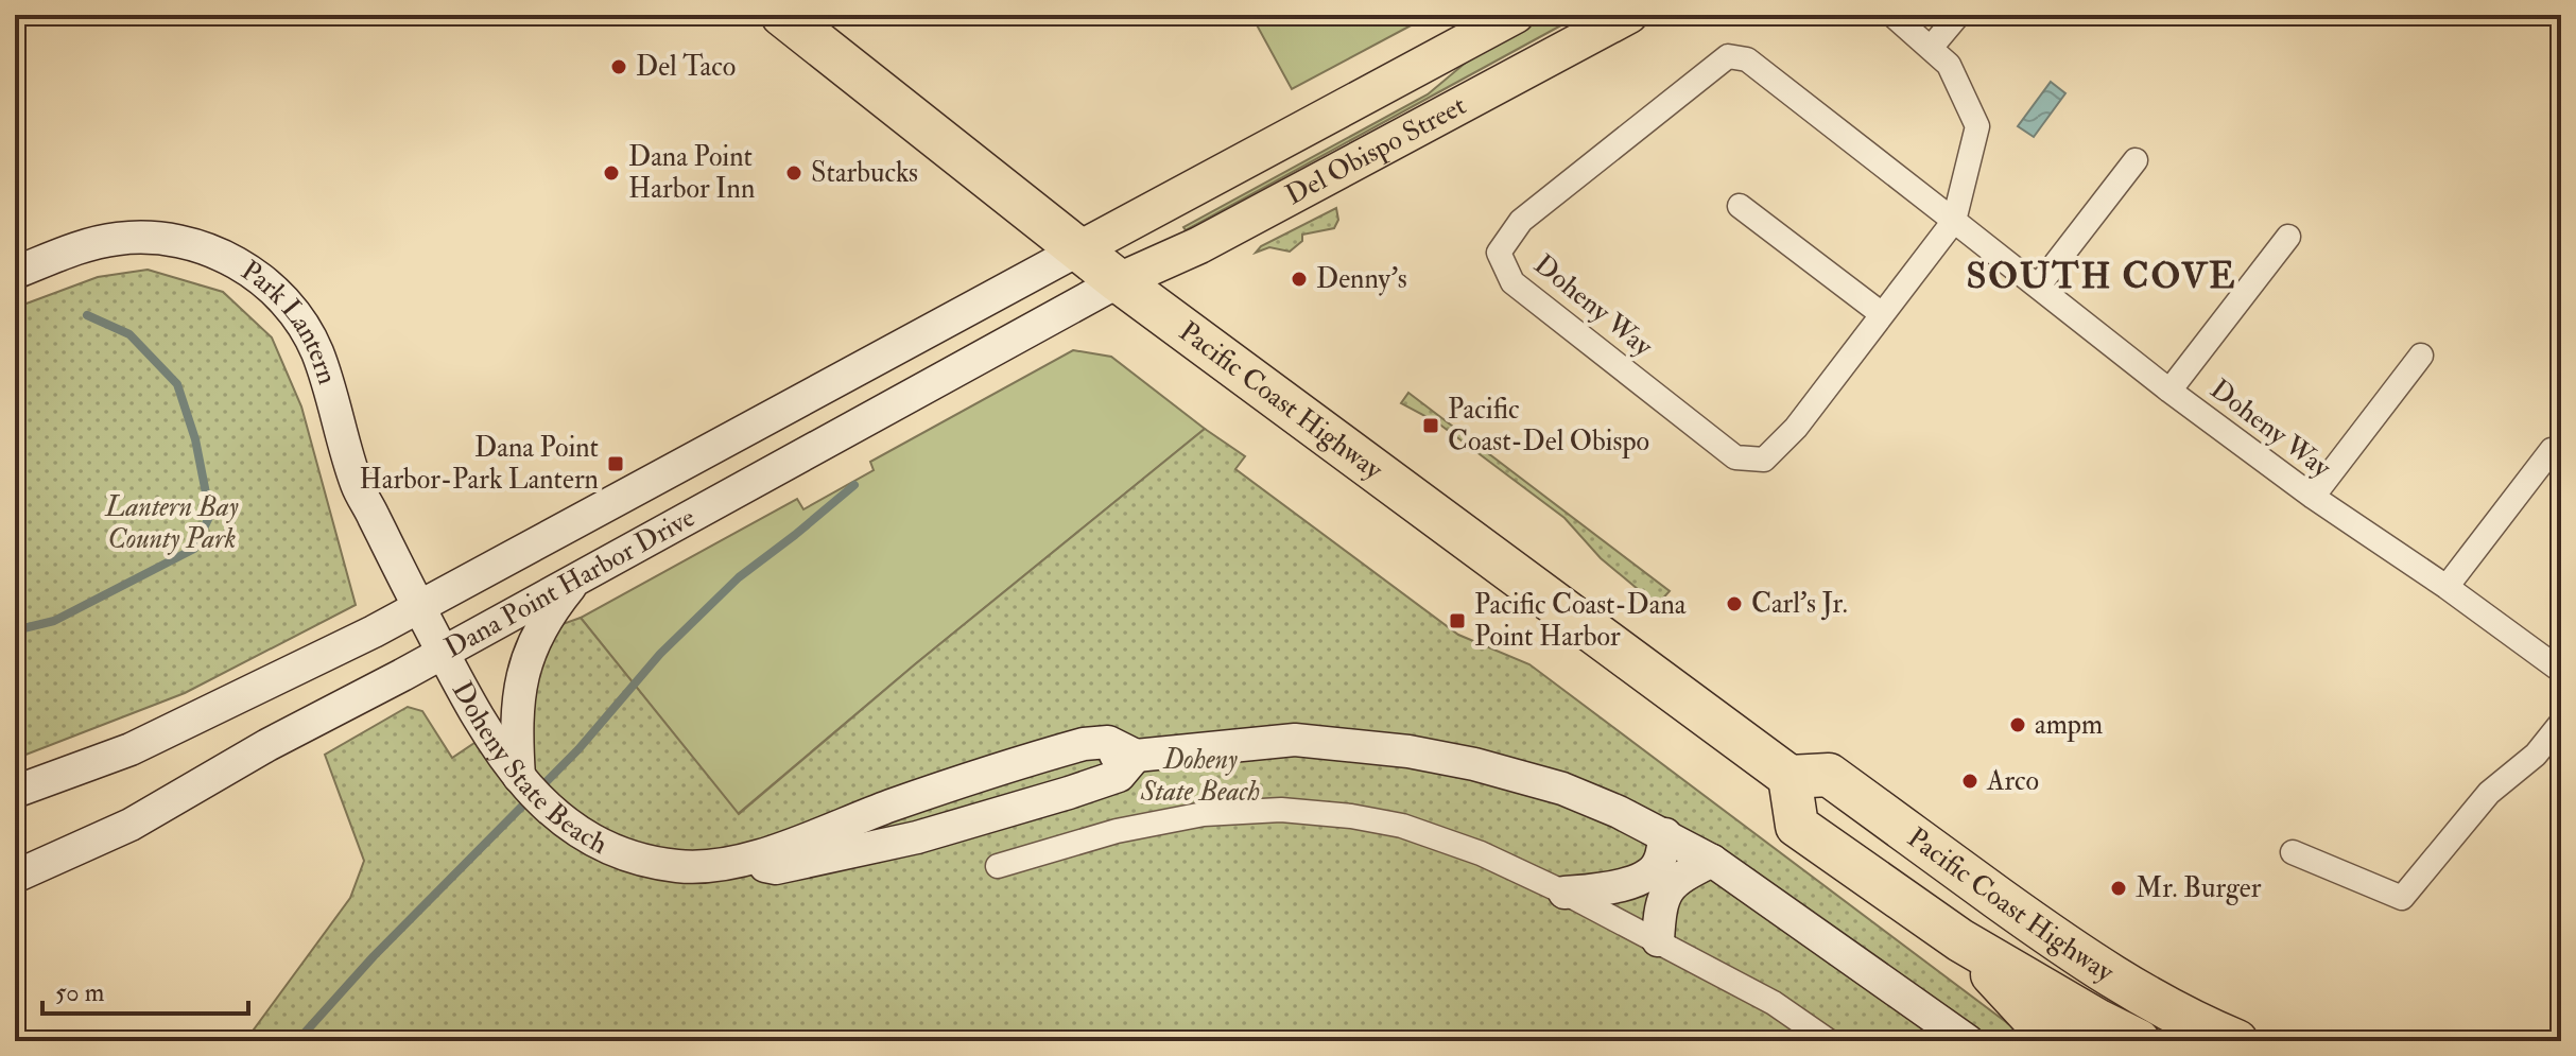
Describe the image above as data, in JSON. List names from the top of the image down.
{
  "streets": {
    "highway": ["Pacific Coast Highway"],
    "main road": ["Del Obispo Street"],
    "street": [
      "Doheny Way",
      "Park Lantern",
      "Dana Point Harbor Drive",
      "Doheny State Beach"
    ]
  },
  "crossings": [
    ["Del Obispo Street", "Pacific Coast Highway"],
    ["Del Obispo Street", "Dana Point Harbor Drive"],
    ["Park Lantern", "Dana Point Harbor Drive"],
    ["Park Lantern", "Doheny State Beach"],
    ["Pacific Coast Highway", "Dana Point Harbor Drive"],
    ["Dana Point Harbor Drive", "Doheny State Beach"]
  ],
  "districts": ["SOUTH COVE"],
  "parks": ["Lantern Bay County Park", "Doheny State Beach"],
  "places": {
    "other": [
      "Del Taco",
      "Dana Point Harbor Inn",
      "Starbucks",
      "Denny's",
      "Carl's Jr.",
      "ampm",
      "Arco",
      "Mr. Burger"
    ],
    "transit": ["Pacific Coast-Del Obispo", "Dana Point Harbor-Park Lantern", "Pacific Coast-Dana Point Harbor"]
  },
  "scale_bar": "50 m"
}
